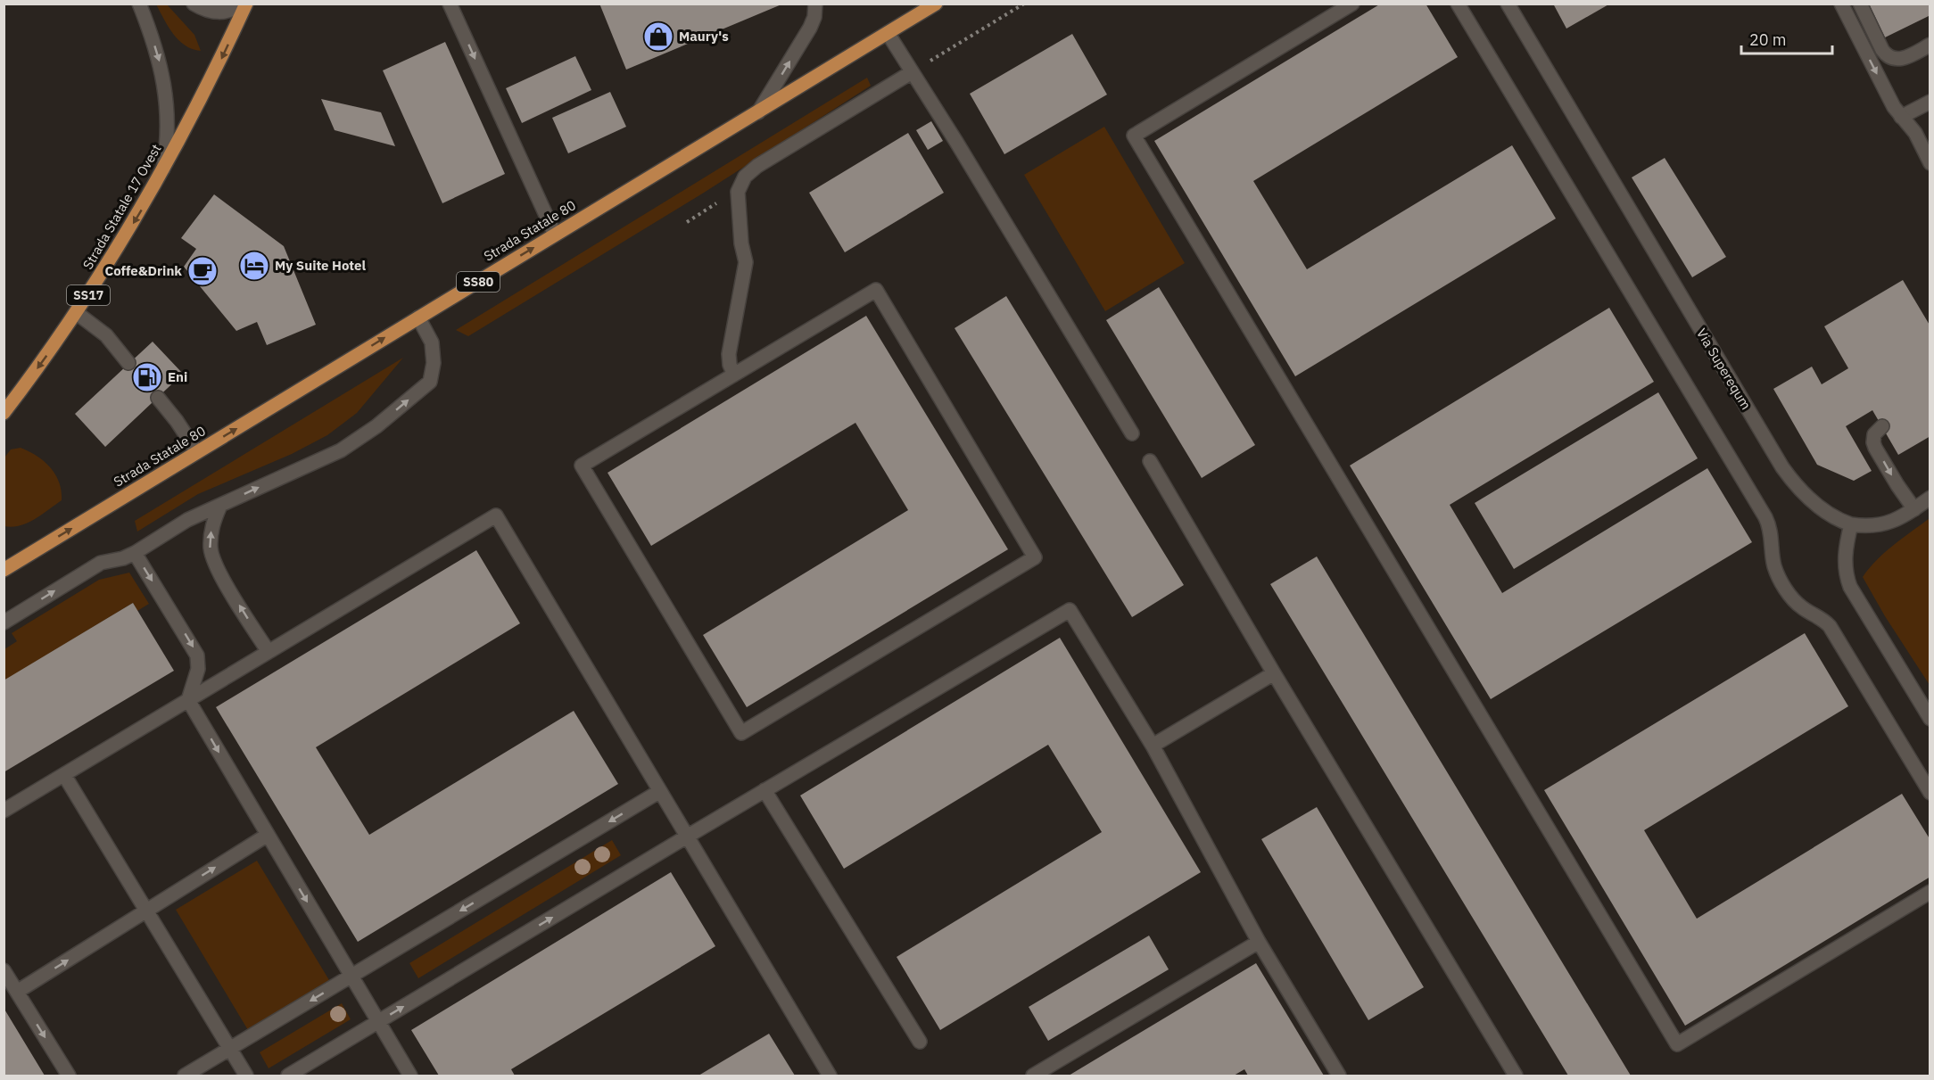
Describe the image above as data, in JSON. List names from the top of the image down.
{
  "streets": {
    "main road": [
      "Strada Statale 17 Ovest",
      "Strada Statale 80",
      "SS80",
      "SS17"
    ],
    "street": ["Via Superequm"]
  },
  "one_way": ["Strada Statale 17 Ovest", "Strada Statale 80"],
  "places": {
    "shop": ["Maury's"],
    "hotel": ["My Suite Hotel"],
    "cafe": ["Coffe&Drink"],
    "fuel station": ["Eni"]
  },
  "scale_bar": "20 m"
}
